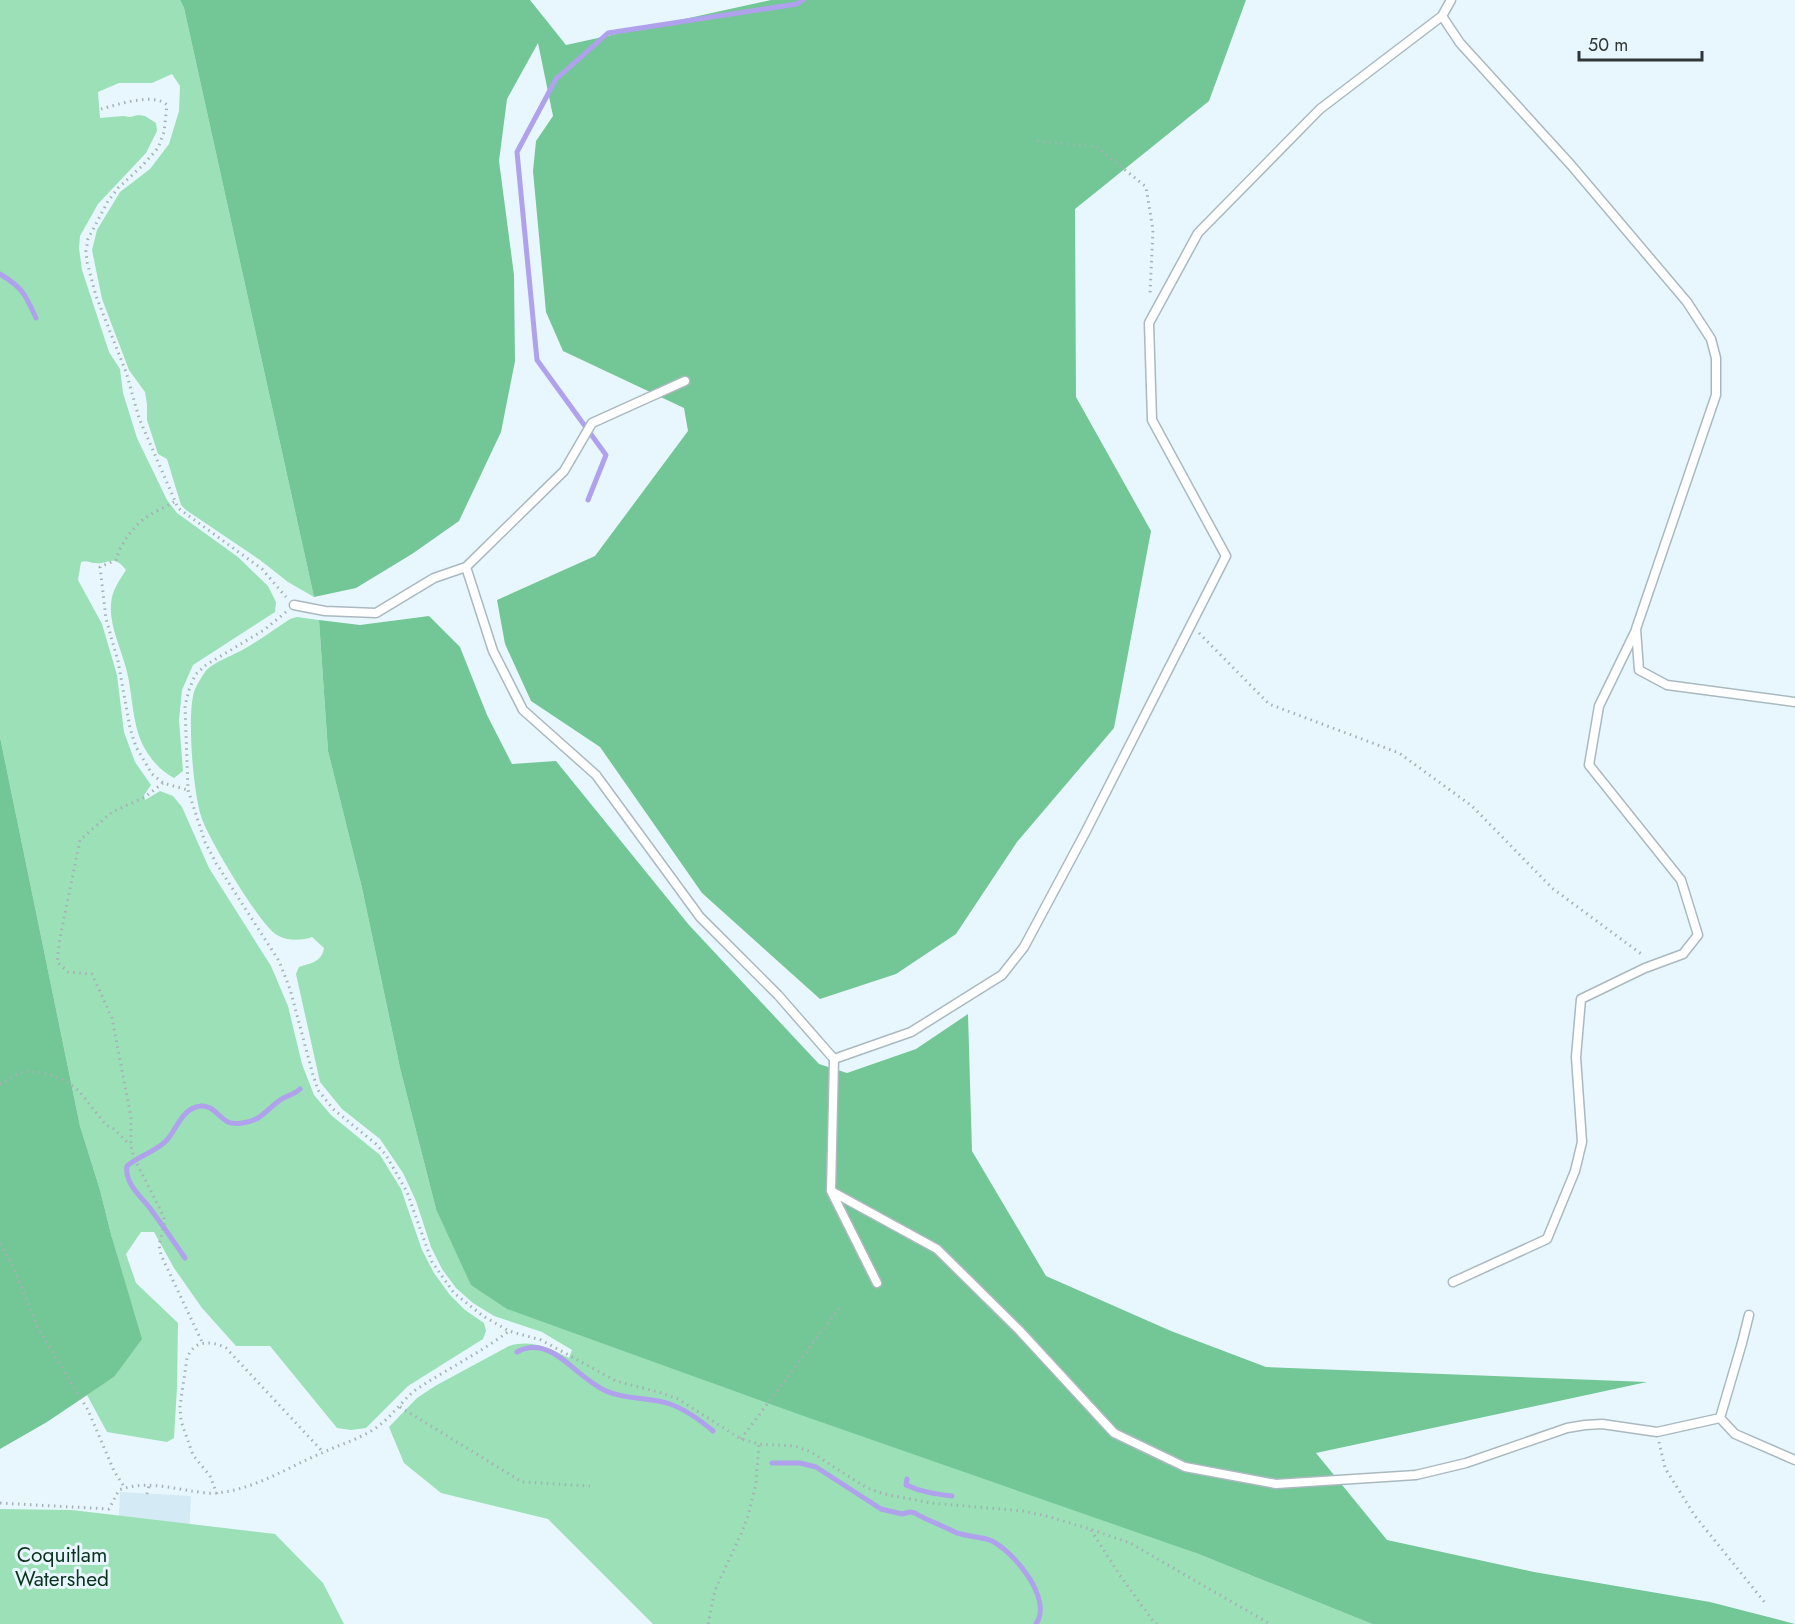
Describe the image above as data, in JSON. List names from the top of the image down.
{
  "parks": ["Coquitlam Watershed"],
  "scale_bar": "50 m"
}
